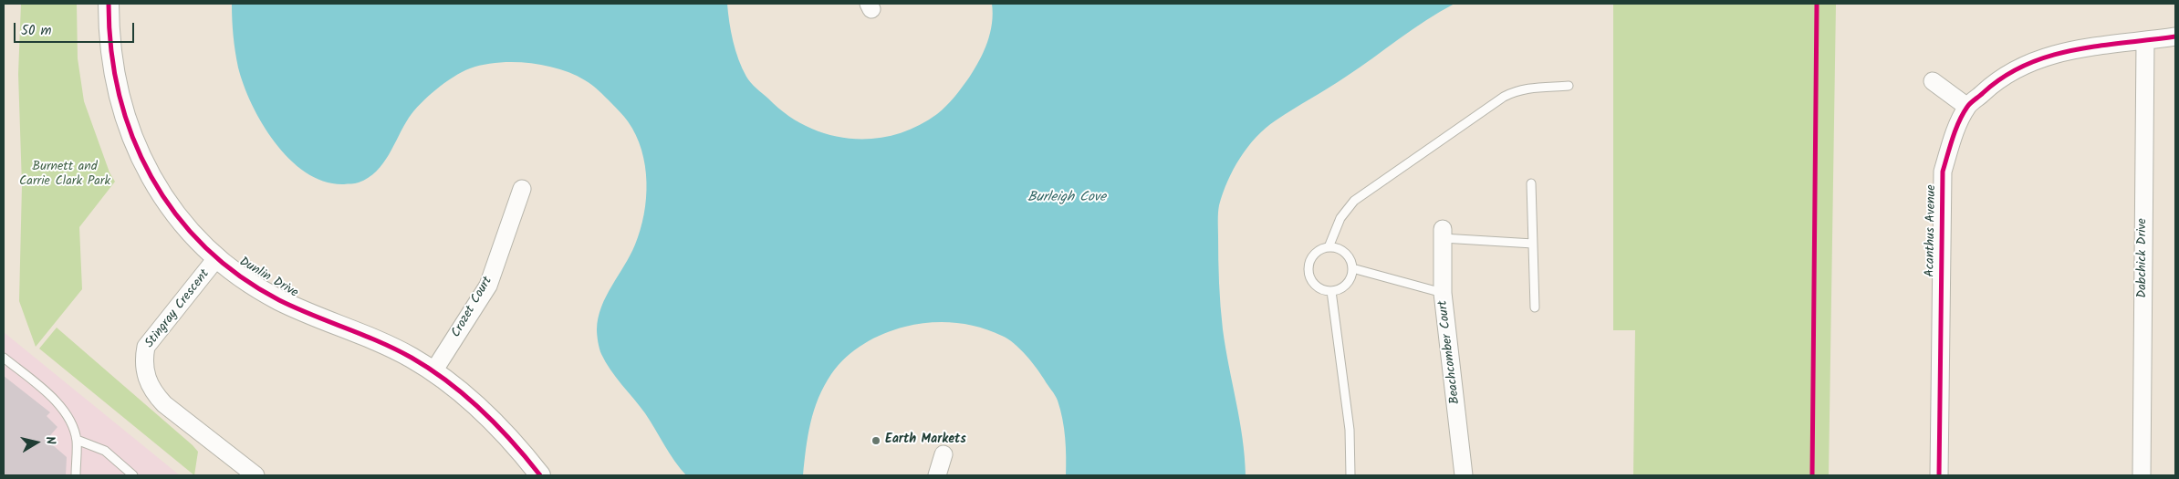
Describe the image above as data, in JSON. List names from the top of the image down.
{
  "streets": {
    "street": [
      "Acanthus Avenue",
      "Dabchick Drive",
      "Dunlin Drive",
      "Crozet Court",
      "Stingray Crescent",
      "Beachcomber Court"
    ]
  },
  "crossings": [
    ["Acanthus Avenue", "Dabchick Drive"],
    ["Dunlin Drive", "Crozet Court"],
    ["Dunlin Drive", "Stingray Crescent"]
  ],
  "water": ["Burleigh Cove"],
  "parks": ["Burnett and Carrie Clark Park"],
  "places": ["Earth Markets"],
  "scale_bar": "50 m",
  "north": "right"
}
